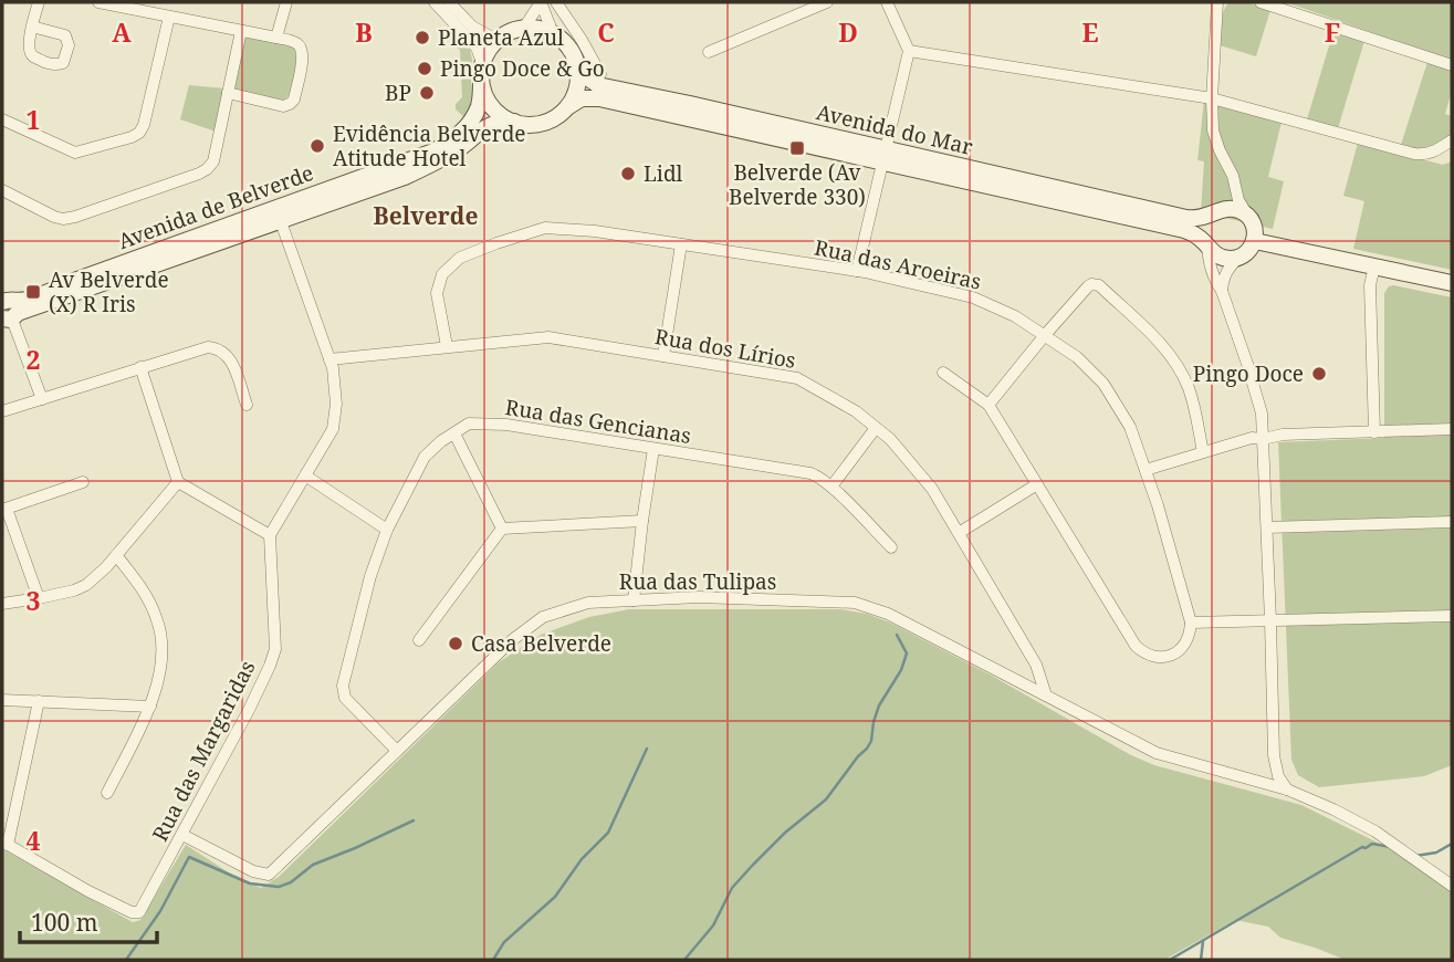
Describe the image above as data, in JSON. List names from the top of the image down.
{
  "streets": {
    "main road": ["Avenida do Mar", "Avenida de Belverde"],
    "street": [
      "Rua das Aroeiras",
      "Rua dos Lírios",
      "Rua das Gencianas",
      "Rua das Tulipas",
      "Rua das Margaridas"
    ]
  },
  "crossings": [
    ["Avenida do Mar", "Avenida de Belverde"],
    ["Rua das Aroeiras", "Rua dos Lírios"],
    ["Rua dos Lírios", "Rua das Tulipas"],
    ["Rua das Gencianas", "Rua das Tulipas"],
    ["Rua das Tulipas", "Rua das Margaridas"]
  ],
  "districts": ["Belverde"],
  "places": {
    "other": [
      "Planeta Azul",
      "Pingo Doce & Go",
      "BP",
      "Evidência Belverde Atitude Hotel",
      "Lidl",
      "Pingo Doce",
      "Casa Belverde"
    ],
    "transit": ["Belverde (Av Belverde 330)", "Av Belverde (X) R Iris"]
  },
  "scale_bar": "100 m",
  "grid": {
    "columns": [
      "A",
      "B",
      "C",
      "D",
      "E",
      "F"
    ],
    "rows": [
      "1",
      "2",
      "3",
      "4"
    ]
  }
}
